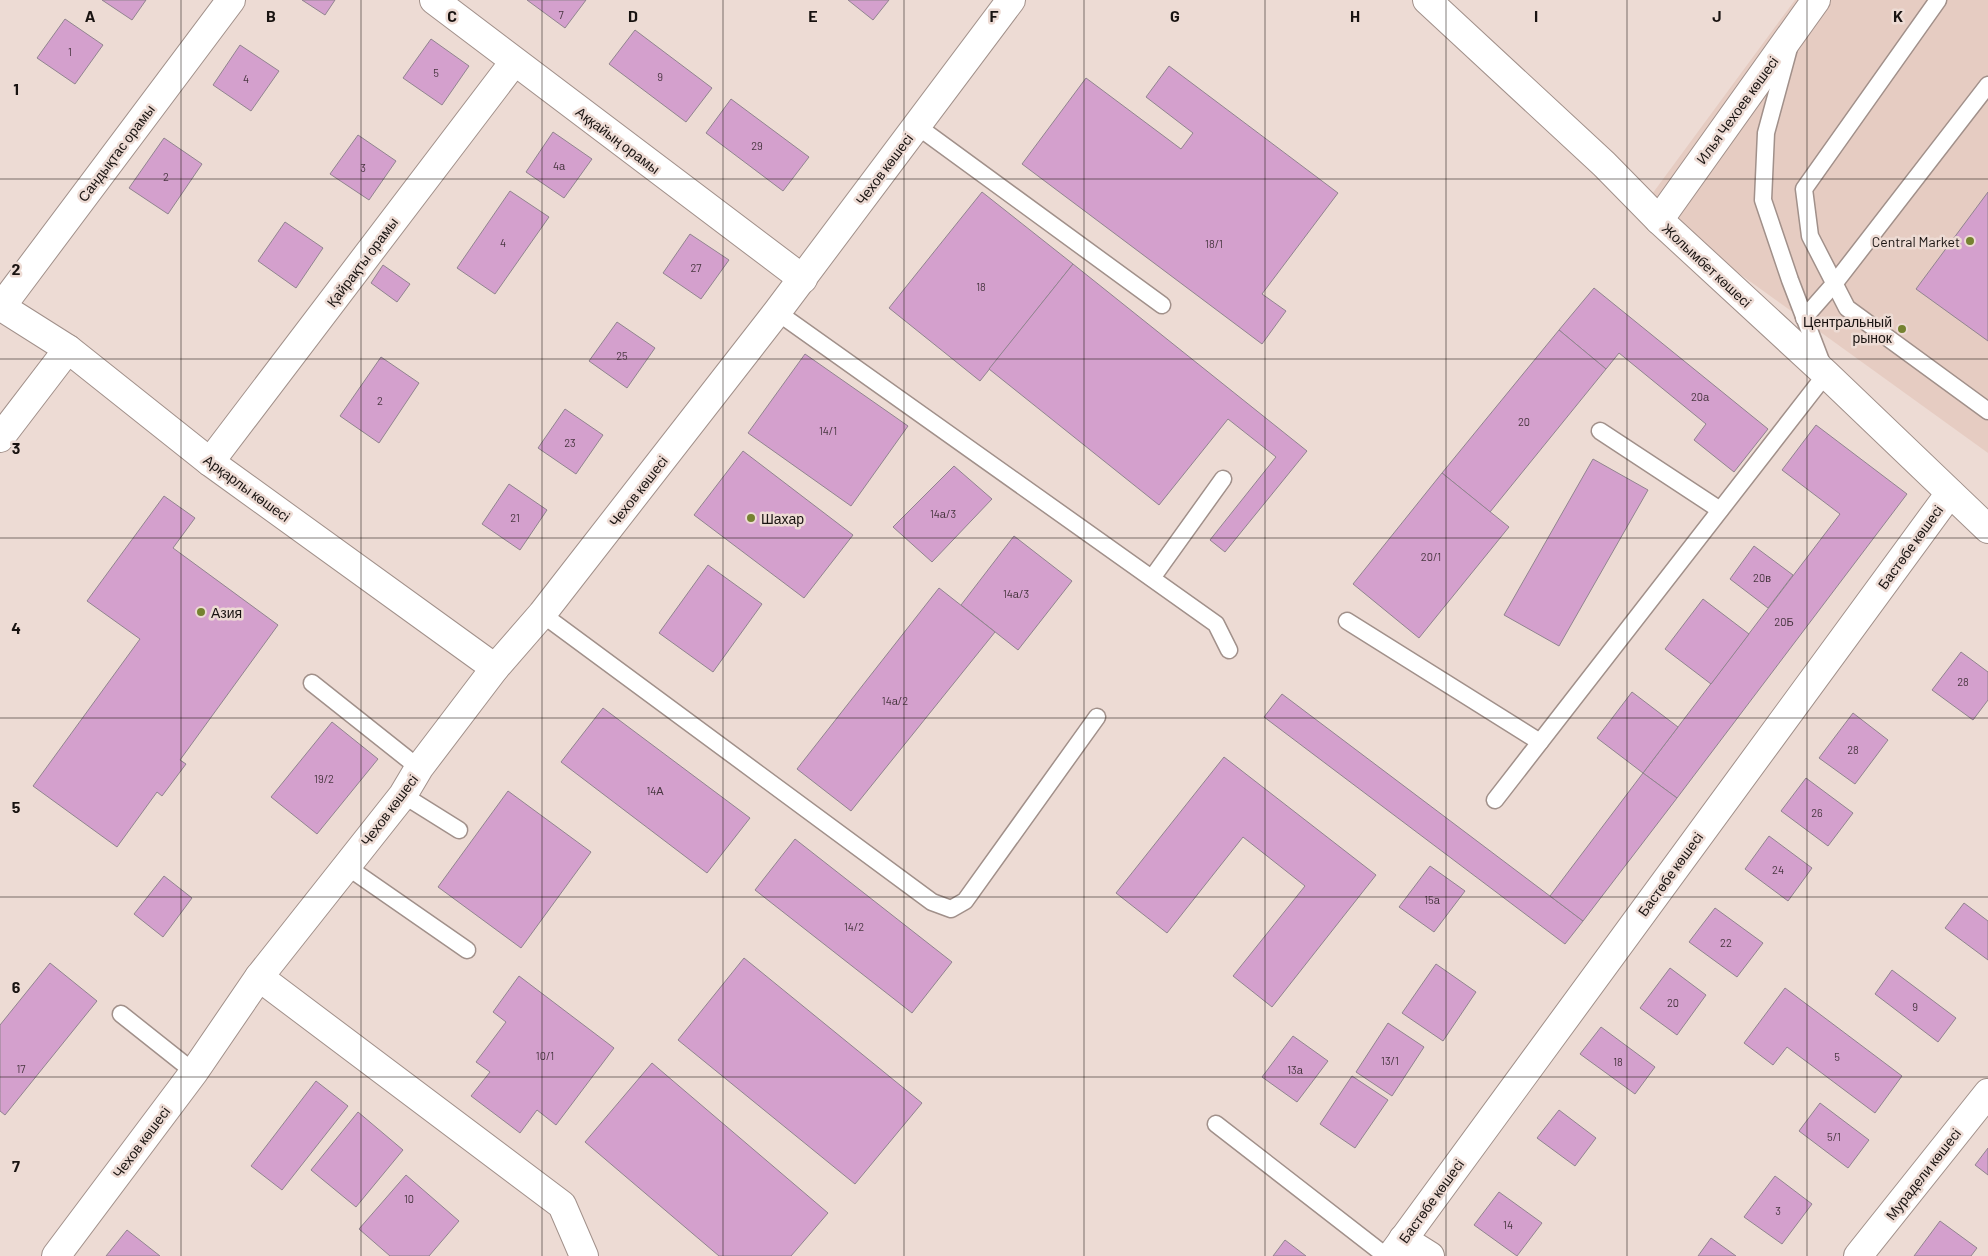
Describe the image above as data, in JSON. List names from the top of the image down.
{
  "streets": {
    "street": [
      "Илья Чехоев көшесі",
      "Аққайың орамы",
      "Сандықтас орамы",
      "Чехов көшесі",
      "Қайрақты орамы",
      "Жолымбет көшесі",
      "Арқарлы көшесі",
      "Бастөбе көшесі",
      "Мурадели көшесі"
    ]
  },
  "crossings": [
    ["Илья Чехоев көшесі", "Жолымбет көшесі"],
    ["Аққайың орамы", "Чехов көшесі"],
    ["Аққайың орамы", "Қайрақты орамы"],
    ["Сандықтас орамы", "Арқарлы көшесі"],
    ["Чехов көшесі", "Арқарлы көшесі"],
    ["Қайрақты орамы", "Арқарлы көшесі"],
    ["Жолымбет көшесі", "Бастөбе көшесі"]
  ],
  "places": [
    "Central Market",
    "Центральный рынок",
    "Шахар",
    "Азия"
  ],
  "house_numbers": [
    "7",
    "1",
    "5",
    "9",
    "4",
    "29",
    "4а",
    "3",
    "2",
    "4",
    "18/1",
    "27",
    "18",
    "25",
    "20а",
    "2",
    "20",
    "14/1",
    "23",
    "14а/3",
    "21",
    "20/1",
    "20в",
    "14а/3",
    "20Б",
    "28",
    "14а/2",
    "28",
    "19/2",
    "14А",
    "26",
    "24",
    "15а",
    "14/2",
    "22",
    "20",
    "9",
    "10/1",
    "5",
    "13/1",
    "18",
    "17",
    "13а",
    "5/1",
    "10",
    "3",
    "14"
  ],
  "grid": {
    "columns": [
      "A",
      "B",
      "C",
      "D",
      "E",
      "F",
      "G",
      "H",
      "I",
      "J",
      "K"
    ],
    "rows": [
      "1",
      "2",
      "3",
      "4",
      "5",
      "6",
      "7"
    ]
  }
}
